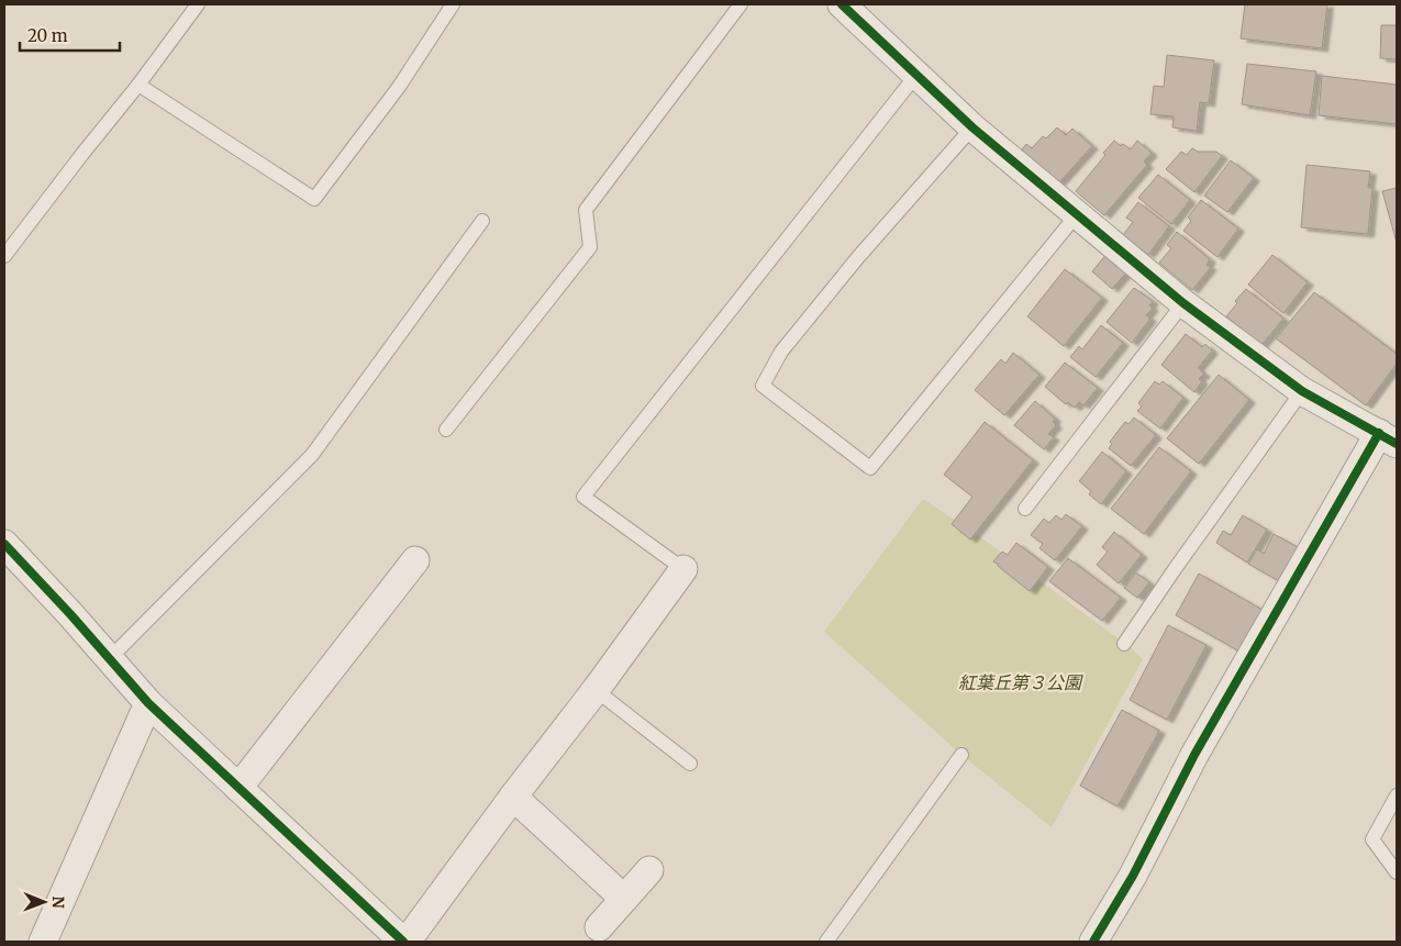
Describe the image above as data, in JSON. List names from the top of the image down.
{
  "parks": ["紅葉丘第３公園"],
  "scale_bar": "20 m",
  "north": "right"
}
